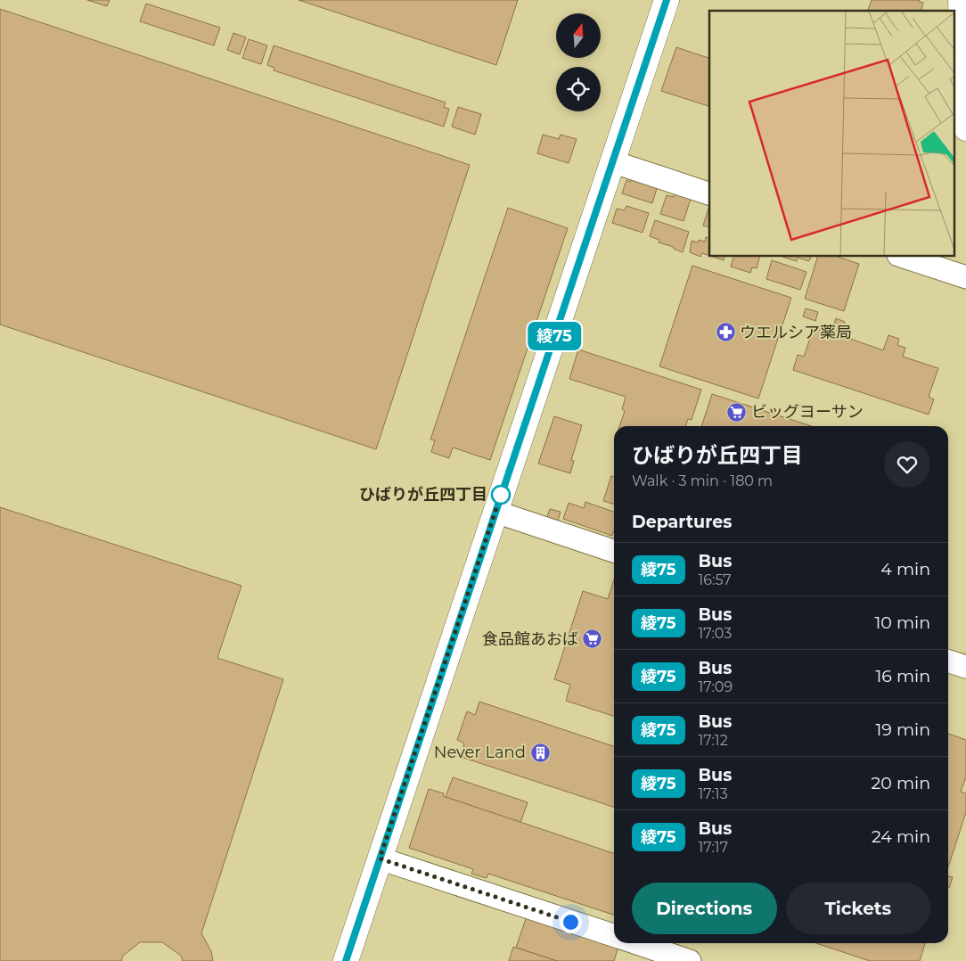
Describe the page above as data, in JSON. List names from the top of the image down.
{
  "places": {
    "pharmacy": ["ウエルシア薬局"],
    "supermarket": ["ビッグヨーサン", "食品館あおば"],
    "other": ["ひばりが丘四丁目"],
    "building": ["Never Land"]
  },
  "lines": ["bus line 綾75"],
  "north": "top",
  "page": {
    "on_map": "綾75",
    "heading": [
      ["ひばりが丘四丁目", "Walk · 3 min · 180 m"],
      "Departures"
    ],
    "list": [
      {
        "mark": "綾75",
        "name": "Bus",
        "note": "16:57",
        "value": "4 min"
      },
      {
        "mark": "綾75",
        "name": "Bus",
        "note": "17:03",
        "value": "10 min"
      },
      {
        "mark": "綾75",
        "name": "Bus",
        "note": "17:09",
        "value": "16 min"
      },
      {
        "mark": "綾75",
        "name": "Bus",
        "note": "17:12",
        "value": "19 min"
      },
      {
        "mark": "綾75",
        "name": "Bus",
        "note": "17:13",
        "value": "20 min"
      },
      {
        "mark": "綾75",
        "name": "Bus",
        "note": "17:17",
        "value": "24 min"
      }
    ],
    "buttons": ["Directions", "Tickets"]
  }
}
